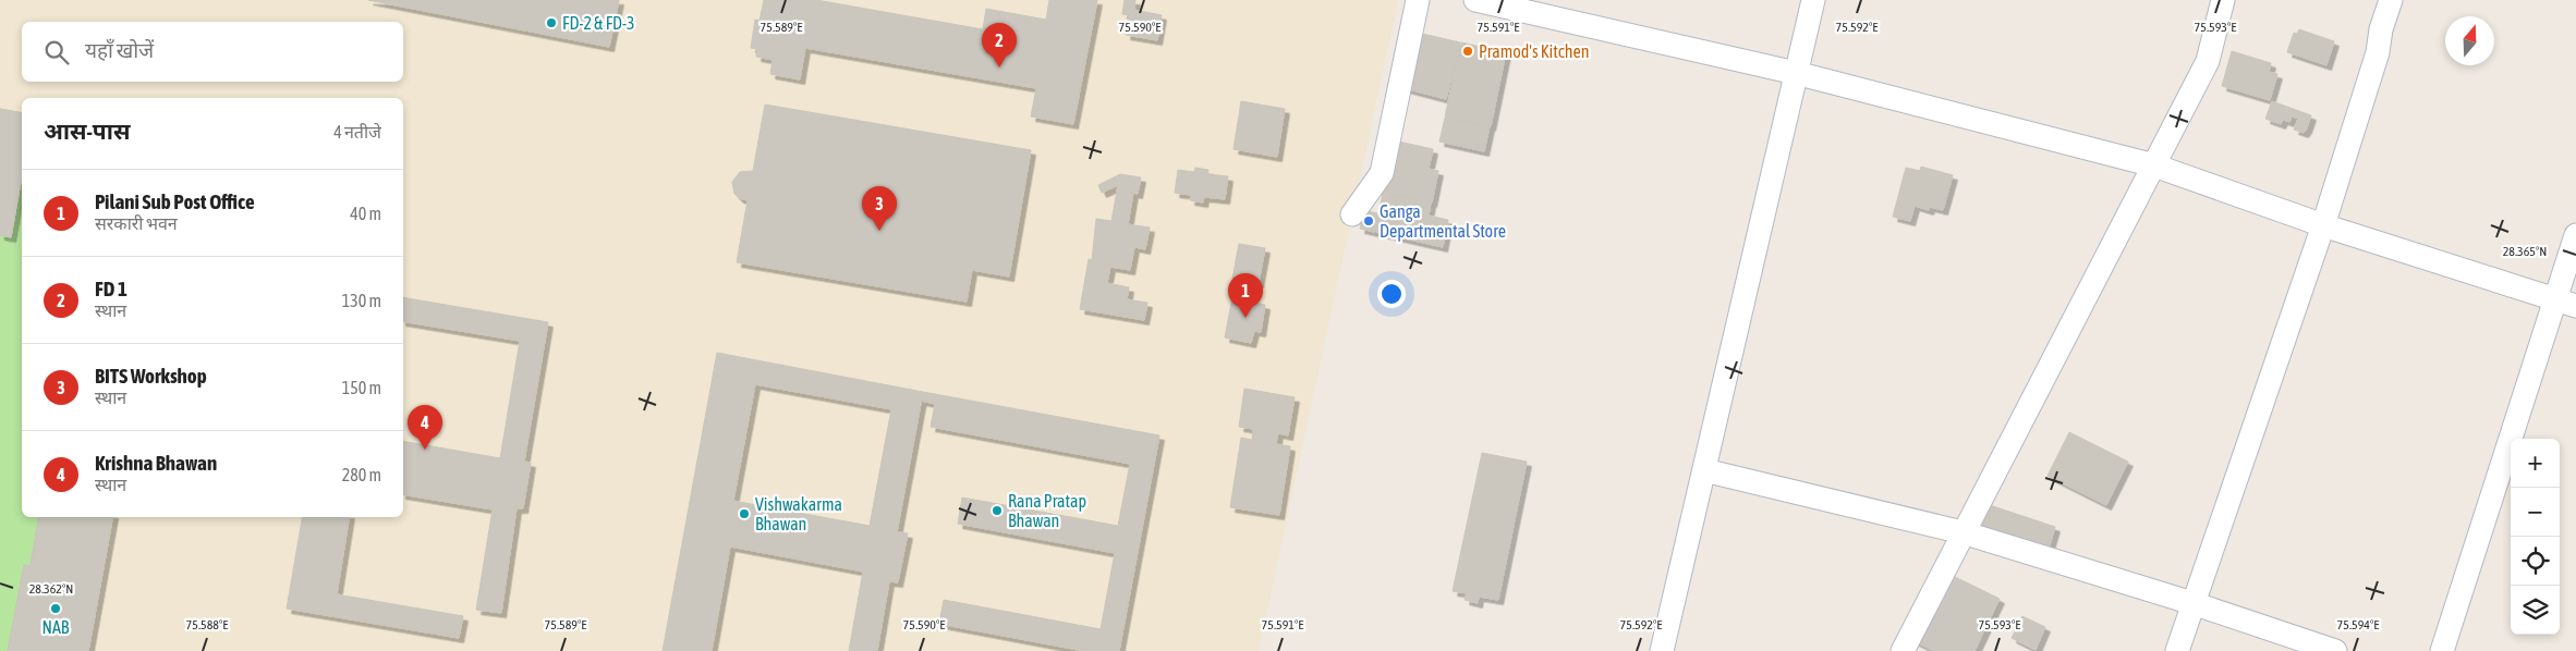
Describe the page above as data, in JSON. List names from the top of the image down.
{
  "places": [
    "FD-2 & FD-3",
    "Pramod's Kitchen",
    "Ganga Departmental Store",
    "Rana Pratap Bhawan",
    "Vishwakarma Bhawan",
    "NAB"
  ],
  "north": "top",
  "page": {
    "search": "यहाँ खोजें",
    "pins": [
      "2",
      "3",
      "1",
      "4"
    ],
    "heading": ["आस-पास", "4 नतीजे"],
    "list": [
      {
        "mark": "1",
        "name": "Pilani Sub Post Office",
        "note": "सरकारी भवन",
        "value": "40 m"
      },
      {
        "mark": "2",
        "name": "FD 1",
        "note": "स्थान",
        "value": "130 m"
      },
      {
        "mark": "3",
        "name": "BITS Workshop",
        "note": "स्थान",
        "value": "150 m"
      },
      {
        "mark": "4",
        "name": "Krishna Bhawan",
        "note": "स्थान",
        "value": "280 m"
      }
    ],
    "map_buttons": ["+", "−"]
  },
  "coordinates": [
    "75.592°E",
    "75.593°E",
    "75.589°E",
    "75.590°E",
    "75.591°E",
    "28.365°N",
    "28.362°N",
    "75.588°E",
    "75.594°E"
  ]
}
